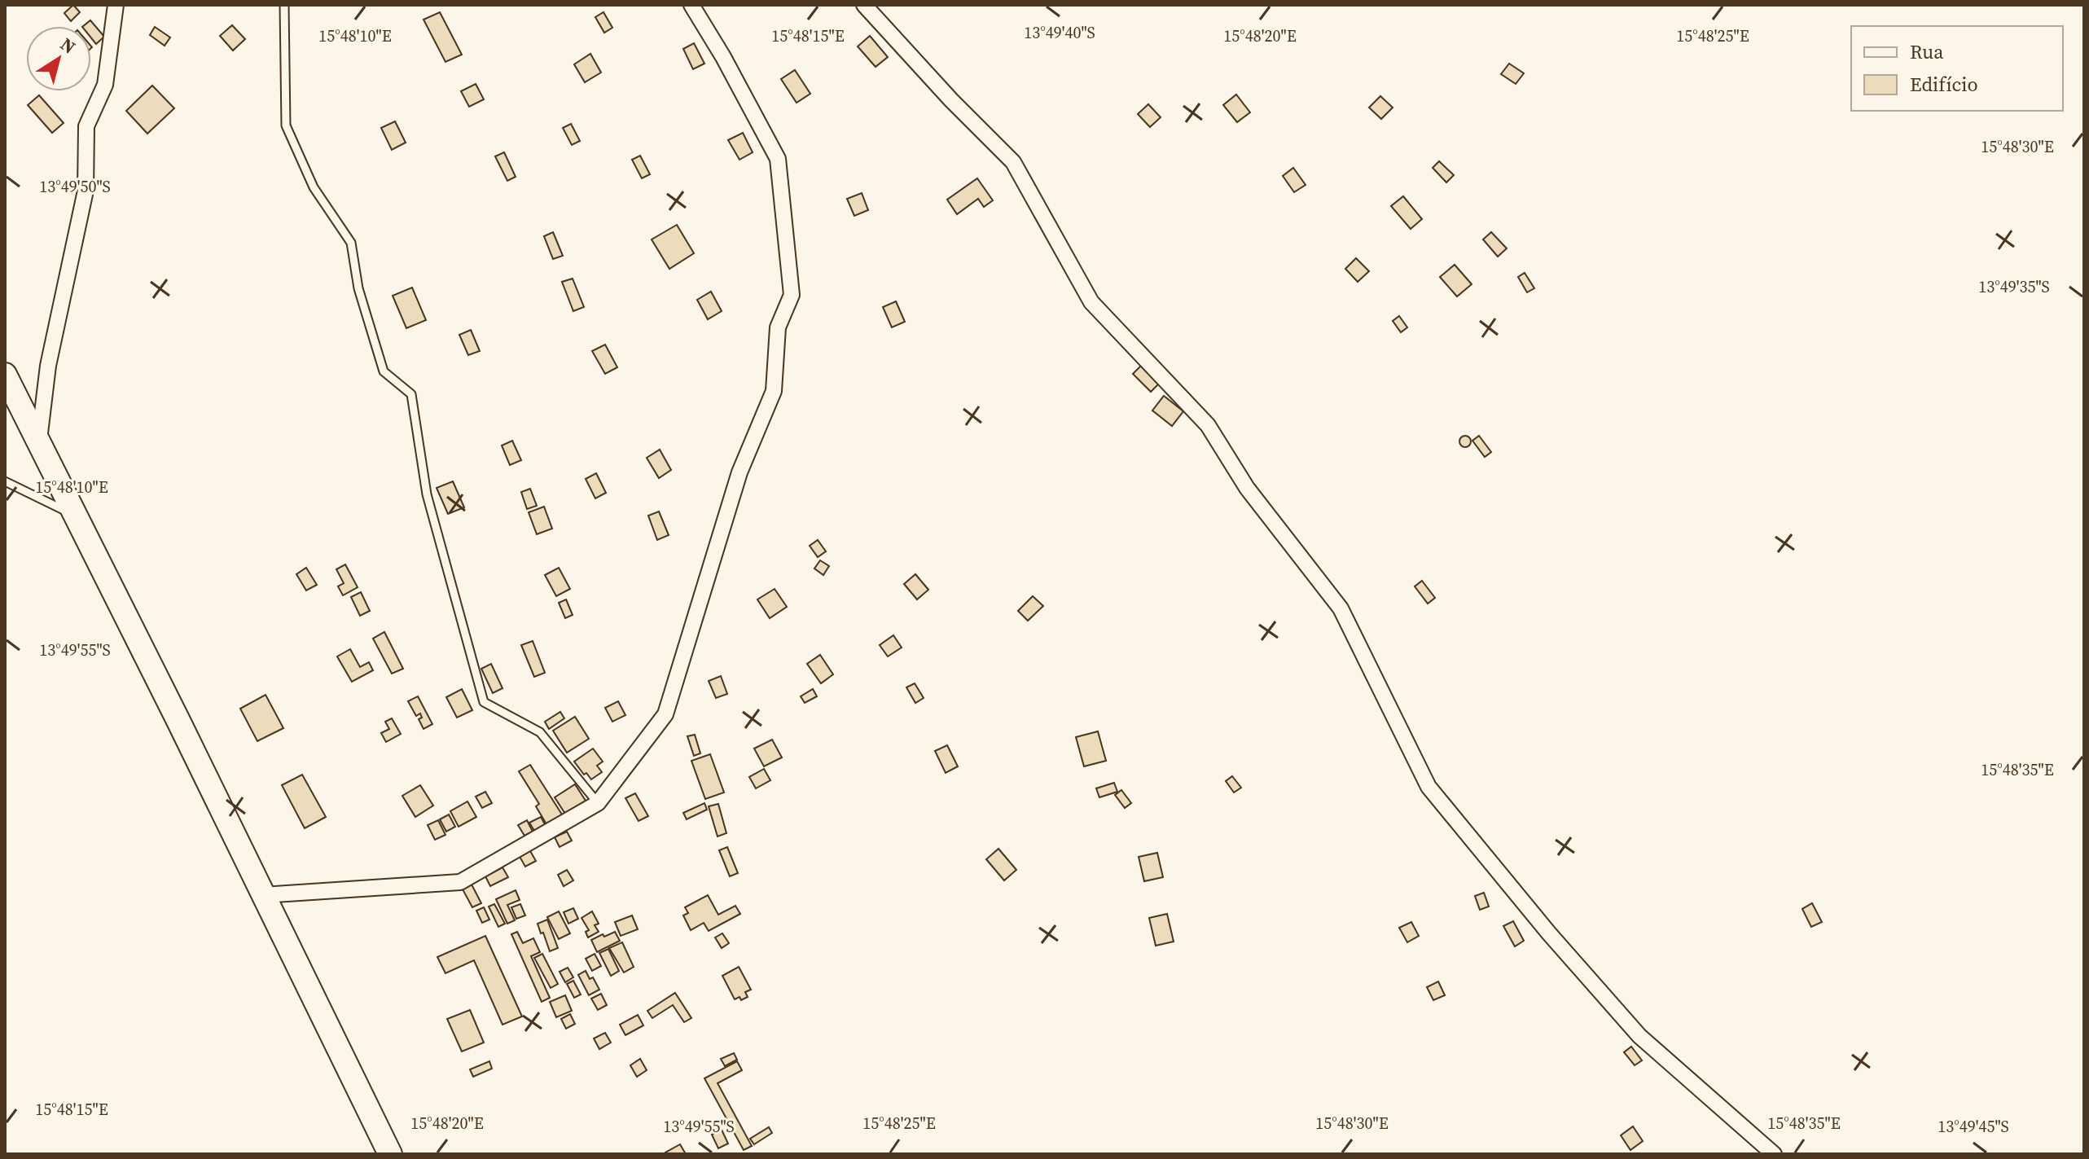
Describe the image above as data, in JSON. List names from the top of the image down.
{
  "legend": ["Rua", "Edifício"],
  "north": "top right",
  "coordinates": [
    "13°49'40\"S",
    "15°48'10\"E",
    "15°48'15\"E",
    "15°48'20\"E",
    "15°48'25\"E",
    "15°48'30\"E",
    "13°49'50\"S",
    "13°49'35\"S",
    "13°49'55\"S",
    "15°48'35\"E",
    "13°49'45\"S"
  ]
}
